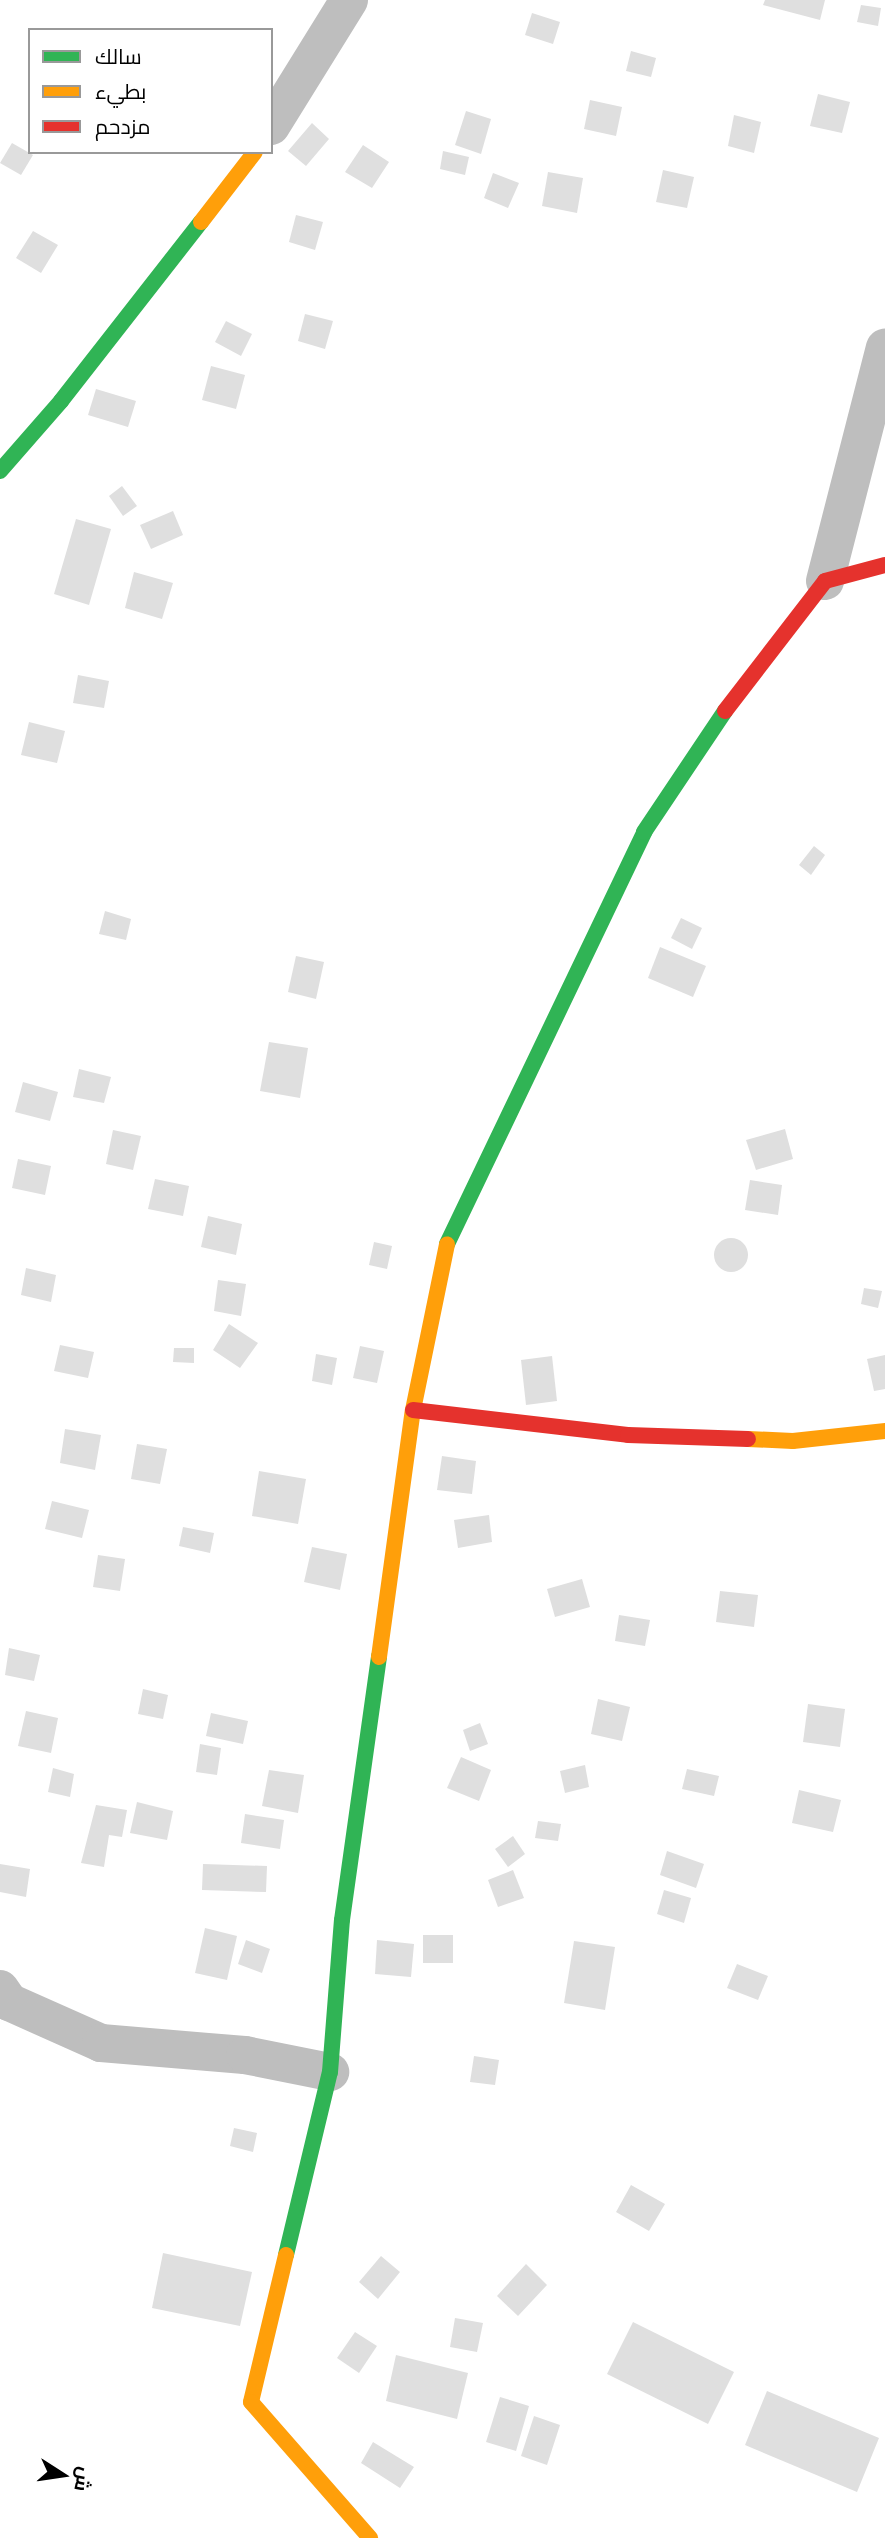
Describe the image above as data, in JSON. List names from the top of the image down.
{
  "legend": ["سالك", "بطيء", "مزدحم"],
  "north": "right"
}
